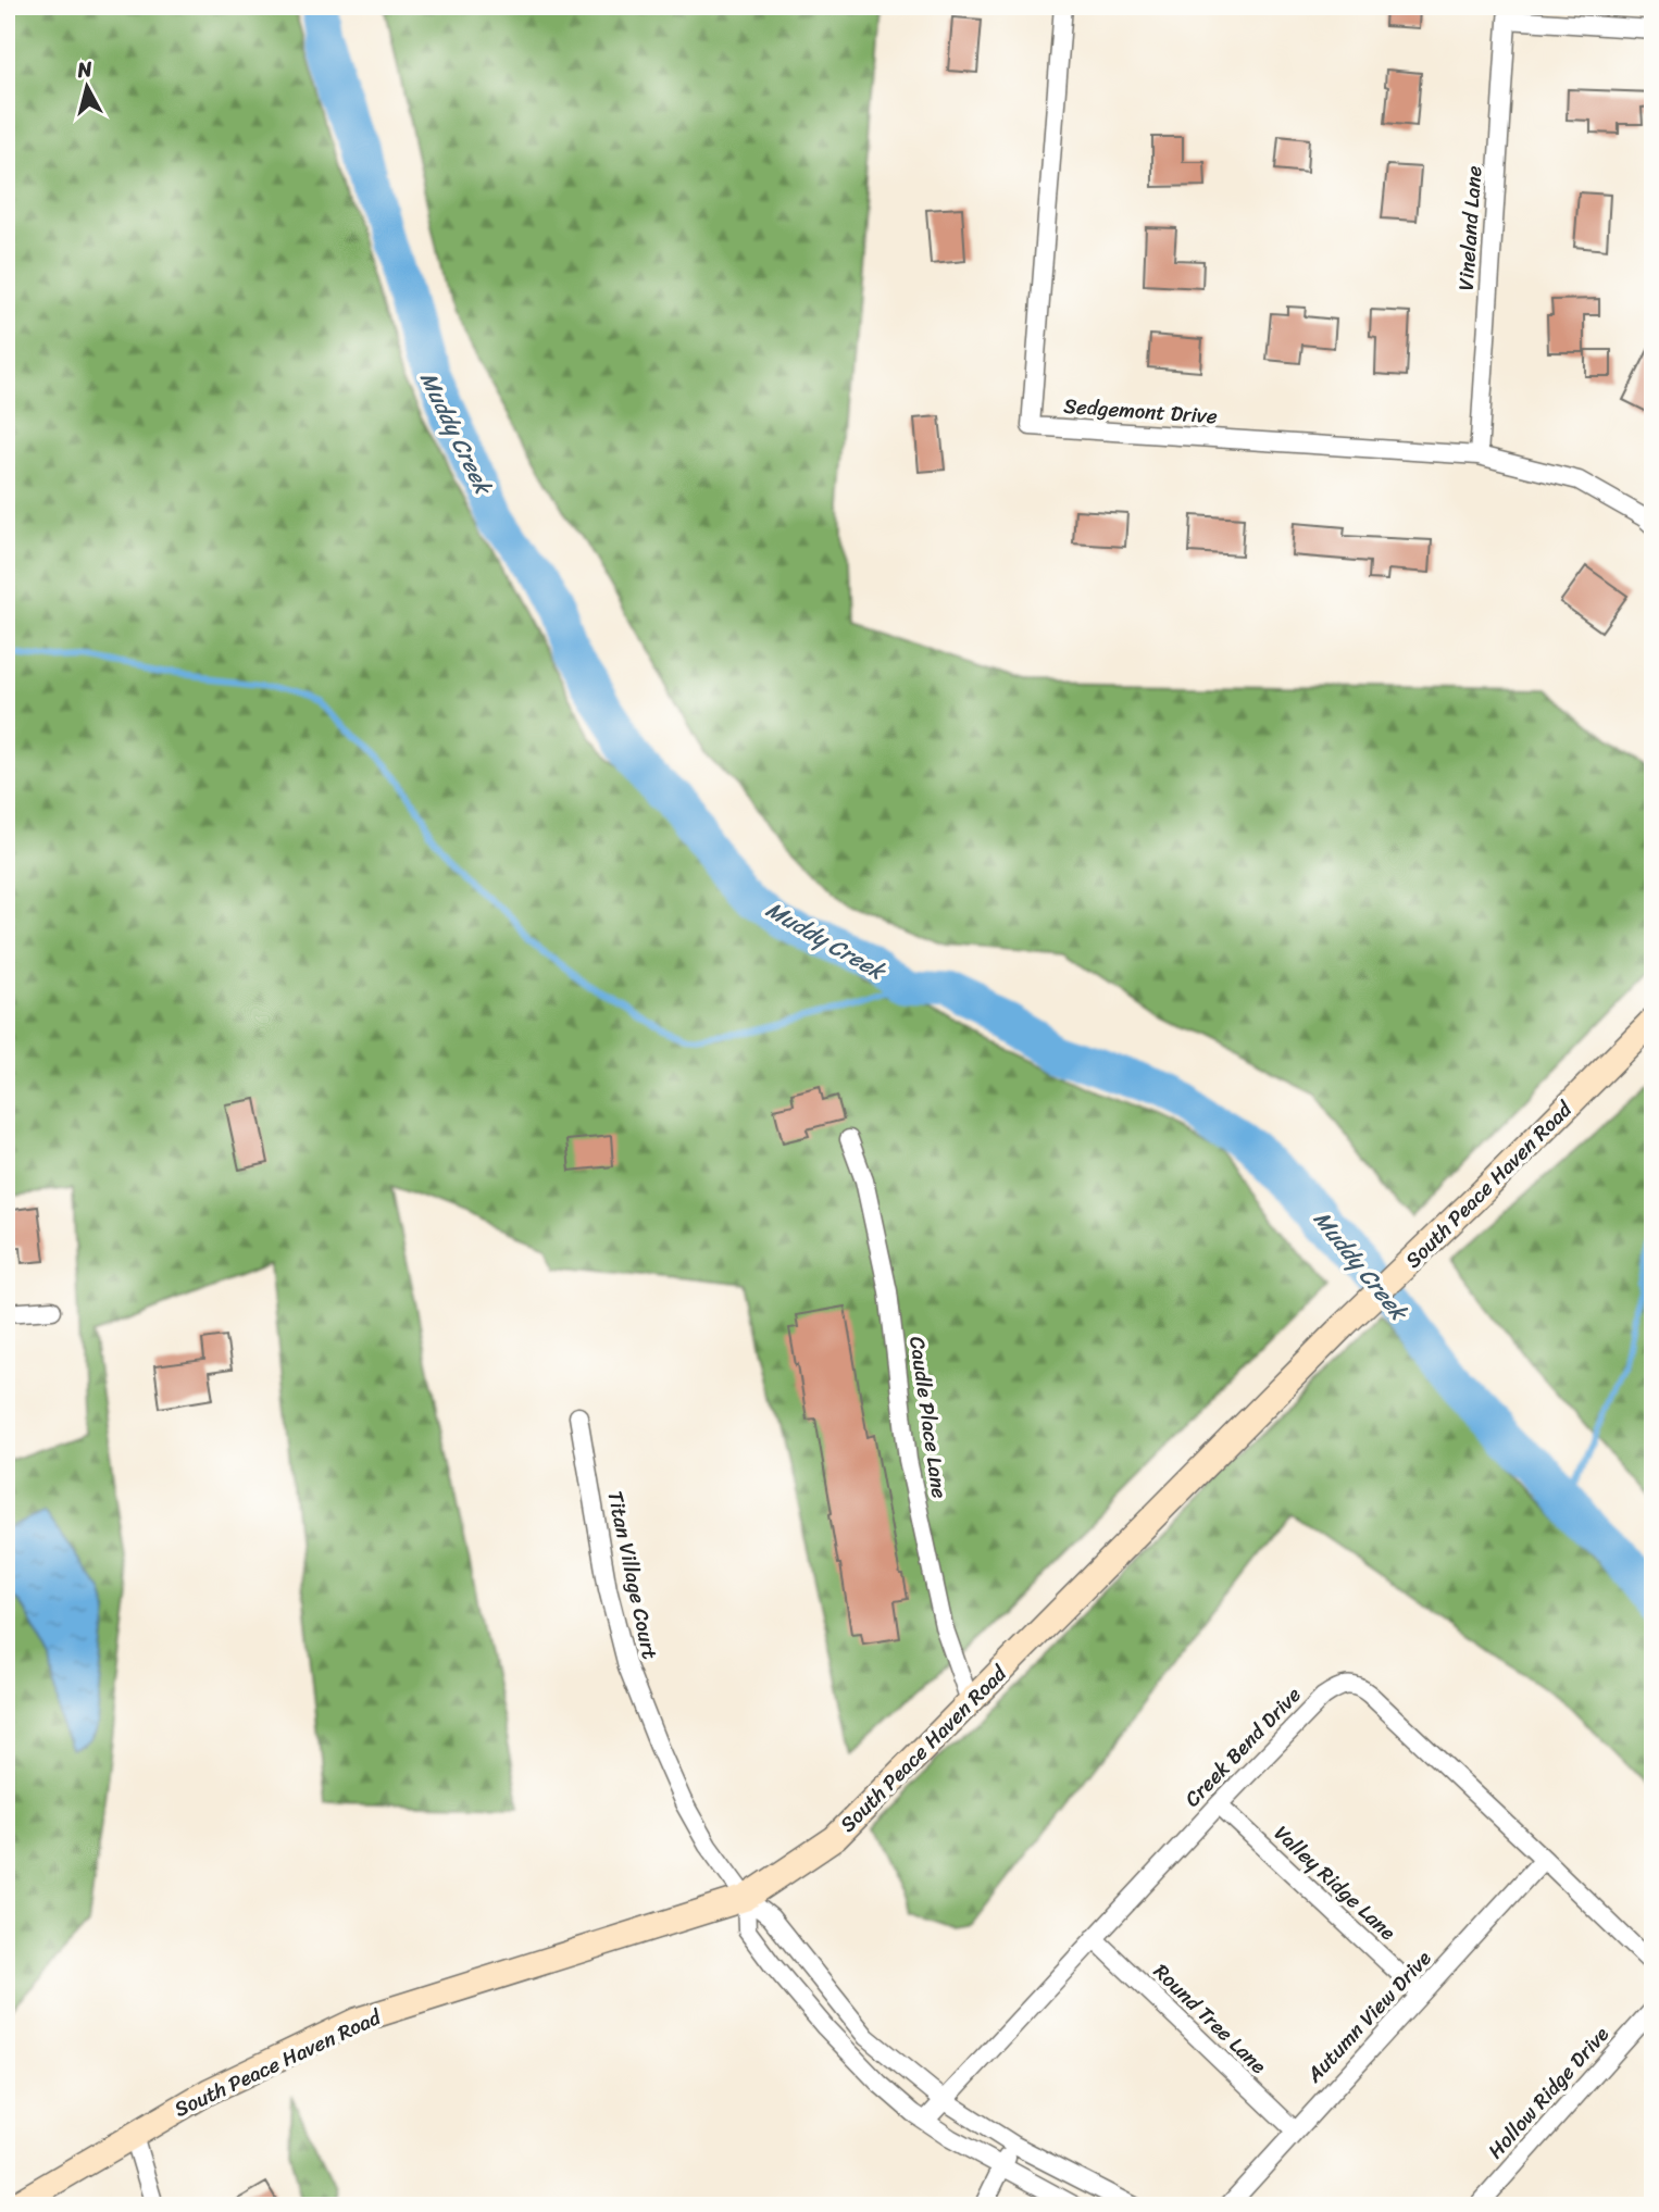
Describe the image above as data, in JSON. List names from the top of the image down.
{
  "streets": {
    "main road": ["South Peace Haven Road"],
    "street": [
      "Vineland Lane",
      "Sedgemont Drive",
      "Caudle Place Lane",
      "Titan Village Court",
      "Creek Bend Drive",
      "Valley Ridge Lane",
      "Autumn View Drive",
      "Round Tree Lane",
      "Hollow Ridge Drive"
    ]
  },
  "crossings": [
    ["Vineland Lane", "Sedgemont Drive"],
    ["South Peace Haven Road", "Caudle Place Lane"],
    ["South Peace Haven Road", "Titan Village Court"],
    ["Titan Village Court", "Creek Bend Drive"],
    ["Creek Bend Drive", "Valley Ridge Lane"],
    ["Creek Bend Drive", "Autumn View Drive"],
    ["Creek Bend Drive", "Round Tree Lane"],
    ["Valley Ridge Lane", "Autumn View Drive"],
    ["Autumn View Drive", "Round Tree Lane"]
  ],
  "water": ["Muddy Creek"],
  "north": "top"
}
